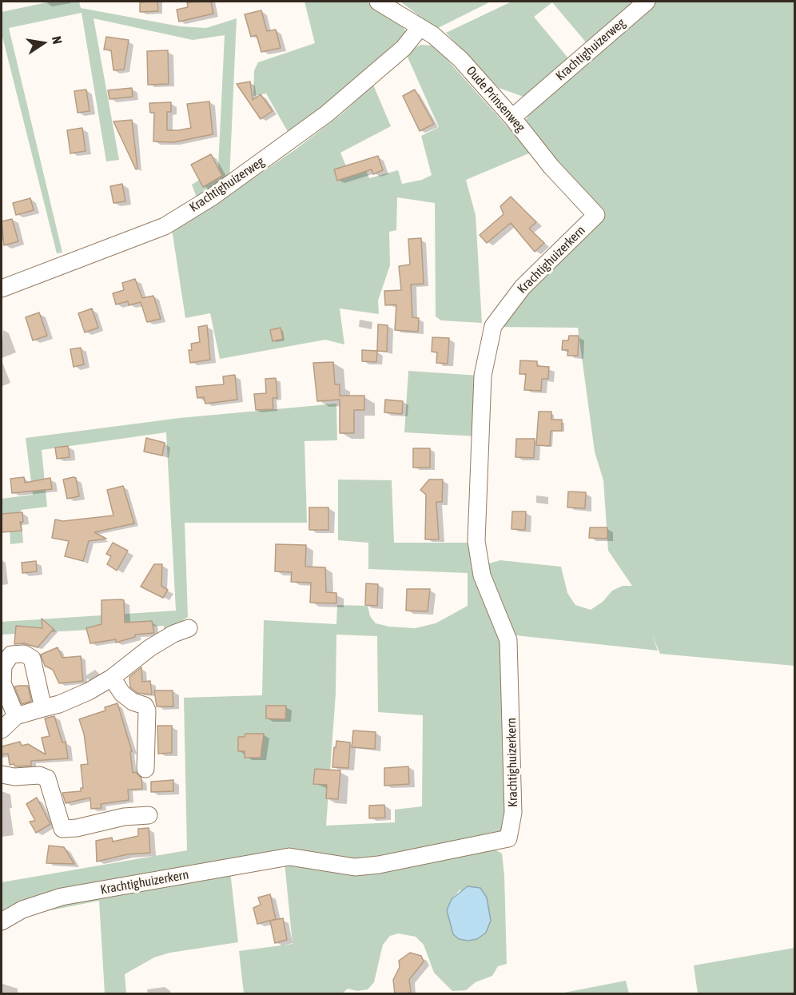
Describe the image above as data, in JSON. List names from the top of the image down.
{
  "streets": {
    "street": ["Krachtighuizerweg", "Oude Prinsenweg", "Krachtighuizerkern"]
  },
  "crossings": [
    ["Krachtighuizerweg", "Oude Prinsenweg"],
    ["Oude Prinsenweg", "Krachtighuizerkern"]
  ],
  "north": "right"
}
